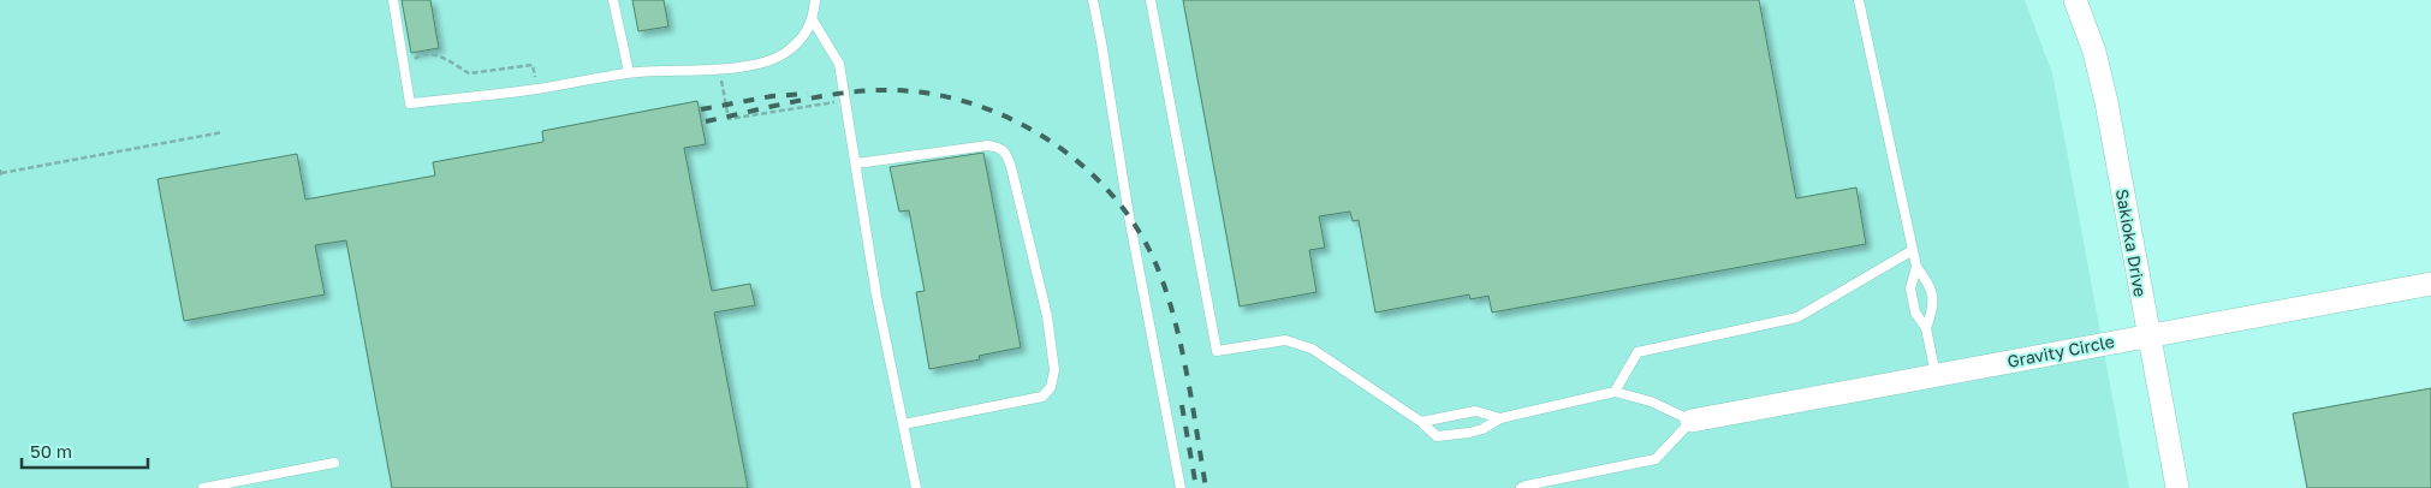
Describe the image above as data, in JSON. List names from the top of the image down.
{
  "streets": {
    "street": ["Sakioka Drive", "Gravity Circle"]
  },
  "crossings": [
    ["Sakioka Drive", "Gravity Circle"]
  ],
  "scale_bar": "50 m"
}
